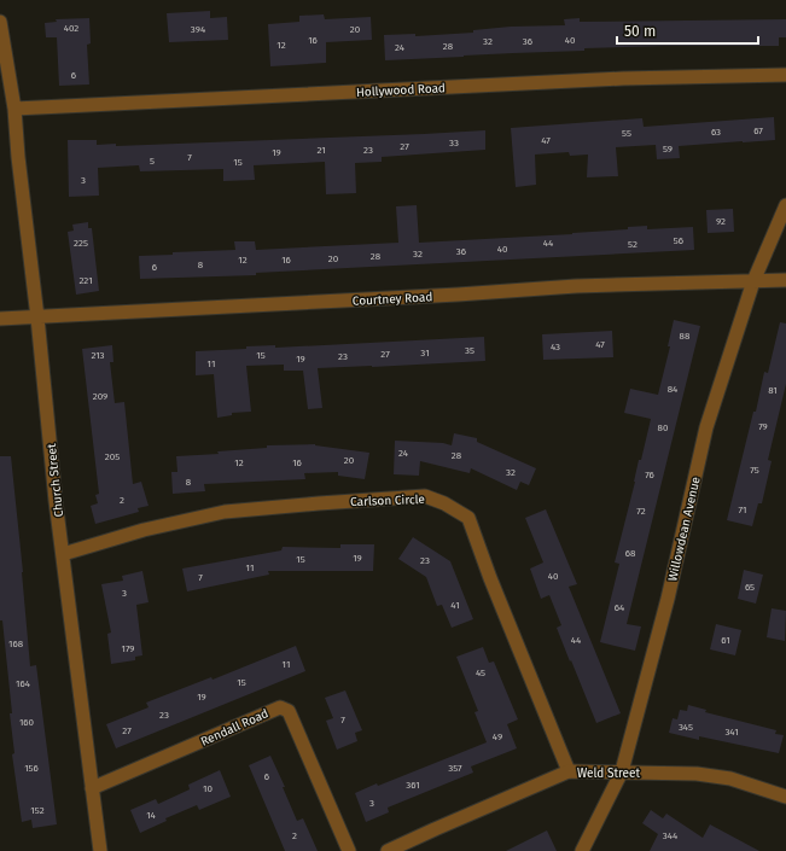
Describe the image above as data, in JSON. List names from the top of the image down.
{
  "streets": {
    "street": [
      "Hollywood Road",
      "Courtney Road",
      "Church Street",
      "Carlson Circle",
      "Willowdean Avenue",
      "Rendall Road",
      "Weld Street"
    ]
  },
  "crossings": [
    ["Hollywood Road", "Church Street"],
    ["Courtney Road", "Church Street"],
    ["Courtney Road", "Willowdean Avenue"],
    ["Church Street", "Carlson Circle"],
    ["Church Street", "Rendall Road"],
    ["Carlson Circle", "Weld Street"],
    ["Willowdean Avenue", "Weld Street"]
  ],
  "house_numbers": [
    "402",
    "394",
    "20",
    "16",
    "40",
    "32",
    "36",
    "12",
    "28",
    "24",
    "6",
    "67",
    "63",
    "55",
    "47",
    "33",
    "27",
    "59",
    "21",
    "23",
    "19",
    "7",
    "5",
    "15",
    "3",
    "92",
    "56",
    "225",
    "44",
    "52",
    "40",
    "36",
    "32",
    "28",
    "20",
    "12",
    "16",
    "8",
    "6",
    "221",
    "88",
    "47",
    "43",
    "35",
    "31",
    "27",
    "213",
    "15",
    "23",
    "19",
    "11",
    "84",
    "81",
    "209",
    "79",
    "80",
    "24",
    "28",
    "205",
    "20",
    "12",
    "16",
    "75",
    "32",
    "76",
    "8",
    "2",
    "71",
    "72",
    "68",
    "19",
    "15",
    "23",
    "11",
    "40",
    "7",
    "65",
    "3",
    "41",
    "64",
    "44",
    "61",
    "168",
    "179",
    "11",
    "45",
    "15",
    "164",
    "19",
    "23",
    "7",
    "160",
    "345",
    "27",
    "341",
    "49",
    "156",
    "357",
    "6",
    "361",
    "10",
    "3",
    "152",
    "14",
    "2",
    "344"
  ],
  "scale_bar": "50 m"
}
